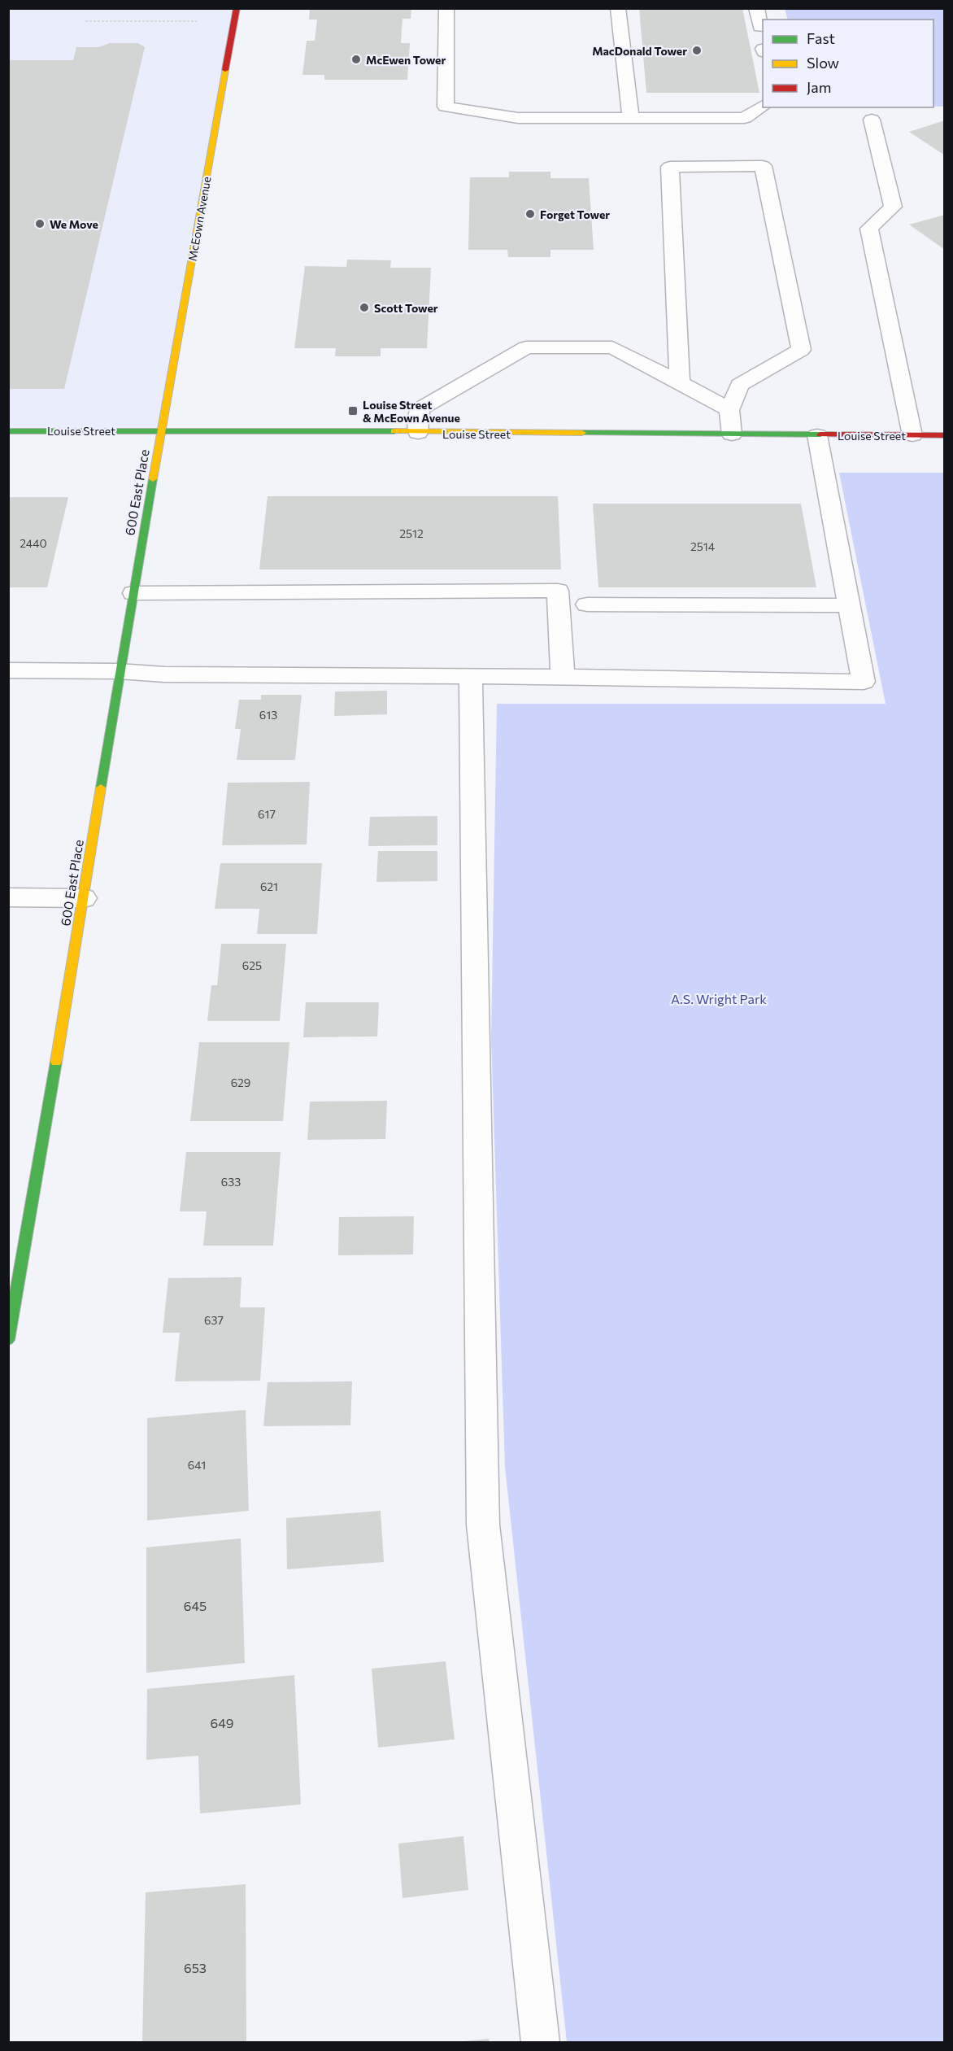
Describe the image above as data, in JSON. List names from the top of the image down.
{
  "streets": {
    "street": ["McEown Avenue", "Louise Street", "600 East Place"]
  },
  "crossings": [
    ["McEown Avenue", "Louise Street"],
    ["McEown Avenue", "600 East Place"],
    ["Louise Street", "600 East Place"]
  ],
  "parks": ["A.S. Wright Park"],
  "places": {
    "other": [
      "MacDonald Tower",
      "McEwen Tower",
      "Forget Tower",
      "We Move",
      "Scott Tower"
    ],
    "transit": ["Louise Street & McEown Avenue"]
  },
  "house_numbers": [
    "2512",
    "2440",
    "2514",
    "613",
    "617",
    "621",
    "625",
    "629",
    "633",
    "637",
    "641",
    "645",
    "649",
    "653"
  ],
  "legend": ["Fast", "Slow", "Jam"]
}
